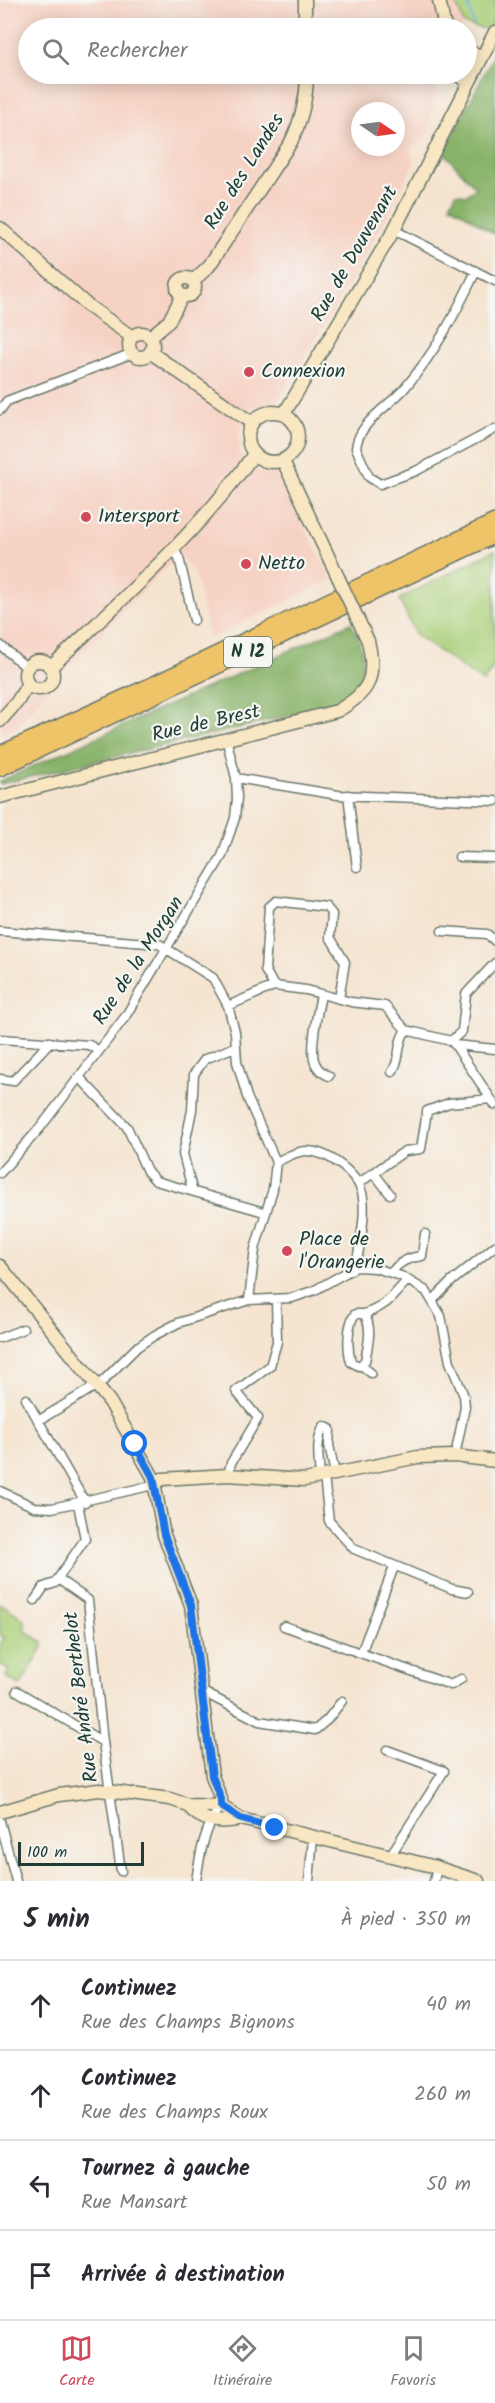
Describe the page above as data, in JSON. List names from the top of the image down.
{
  "streets": {
    "highway": ["N 12"],
    "street": [
      "Rue des Landes",
      "Rue de Douvenant",
      "Rue de Brest",
      "Rue de la Morgan",
      "Rue André Berthelot"
    ]
  },
  "crossings": [
    ["Rue de Douvenant", "Rue de Brest"],
    ["Rue de Brest", "Rue de la Morgan"]
  ],
  "places": [
    "Connexion",
    "Intersport",
    "Netto",
    "Place de l'Orangerie"
  ],
  "scale_bar": "100 m",
  "north": "right",
  "page": {
    "search": "Rechercher",
    "scale": "100 m",
    "heading": ["5 min", "À pied · 350 m"],
    "list": [
      ["Continuez", "Rue des Champs Bignons", "40 m"],
      ["Continuez", "Rue des Champs Roux", "260 m"],
      ["Tournez à gauche", "Rue Mansart", "50 m"],
      "Arrivée à destination"
    ],
    "nav": ["Carte", "Itinéraire", "Favoris"]
  }
}
